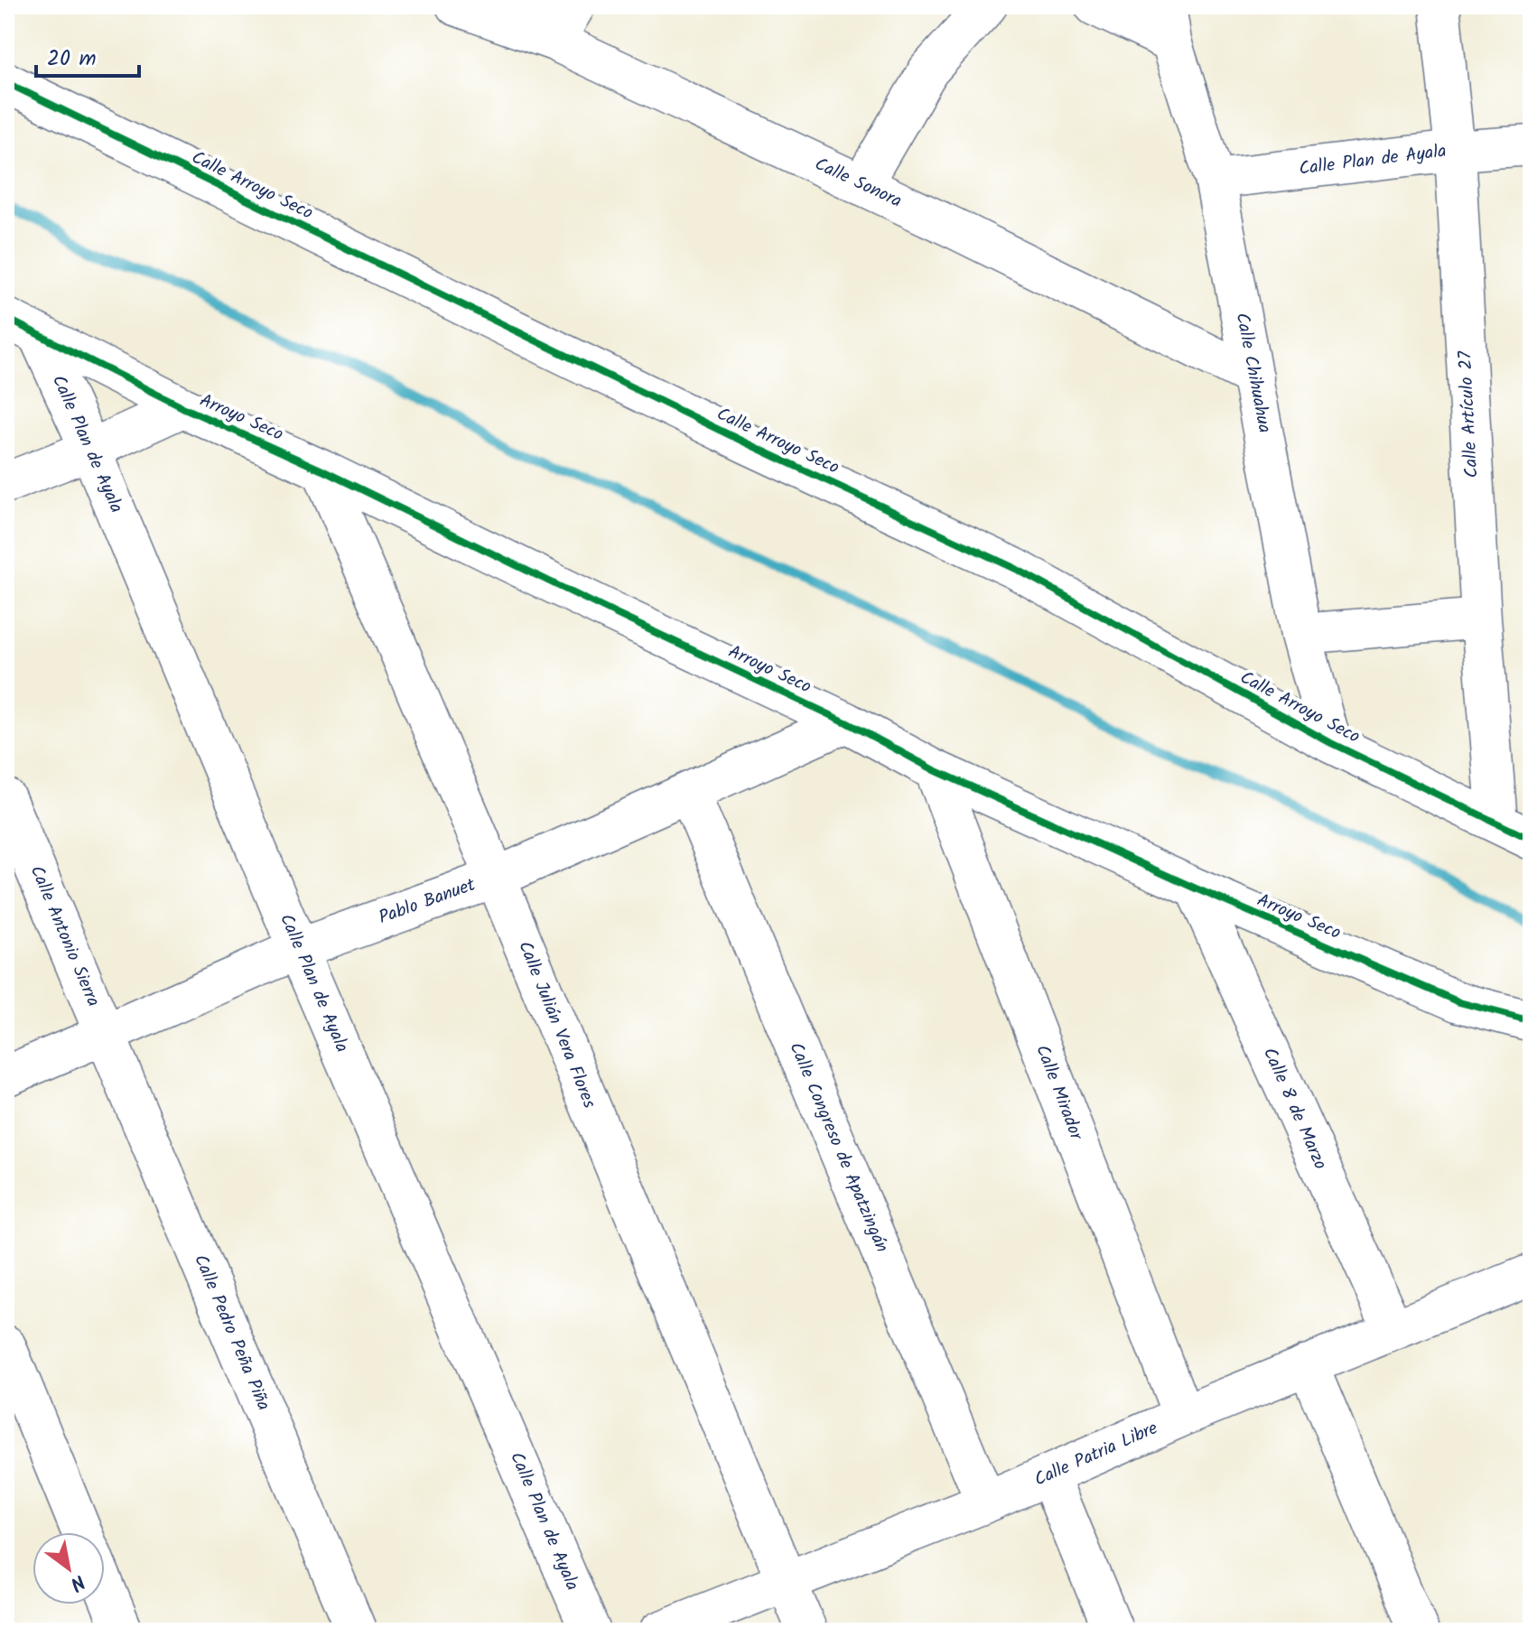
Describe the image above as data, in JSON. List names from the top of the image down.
{
  "streets": {
    "street": [
      "Calle Plan de Ayala",
      "Calle Sonora",
      "Calle Arroyo Seco",
      "Calle Chihuahua",
      "Calle Artículo 27",
      "Arroyo Seco",
      "Pablo Banuet",
      "Calle Antonio Sierra",
      "Calle Julián Vera Flores",
      "Calle Mirador",
      "Calle 8 de Marzo",
      "Calle Congreso de Apatzingán",
      "Calle Pedro Peña Piña",
      "Calle Patria Libre"
    ]
  },
  "crossings": [
    ["Calle Plan de Ayala", "Calle Chihuahua"],
    ["Calle Plan de Ayala", "Calle Artículo 27"],
    ["Calle Plan de Ayala", "Arroyo Seco"],
    ["Calle Plan de Ayala", "Pablo Banuet"],
    ["Calle Sonora", "Calle Chihuahua"],
    ["Calle Arroyo Seco", "Calle Chihuahua"],
    ["Calle Arroyo Seco", "Calle Artículo 27"],
    ["Arroyo Seco", "Pablo Banuet"],
    ["Arroyo Seco", "Calle Julián Vera Flores"],
    ["Arroyo Seco", "Calle Mirador"],
    ["Arroyo Seco", "Calle 8 de Marzo"],
    ["Pablo Banuet", "Calle Antonio Sierra"],
    ["Pablo Banuet", "Calle Julián Vera Flores"],
    ["Pablo Banuet", "Calle Congreso de Apatzingán"],
    ["Pablo Banuet", "Calle Pedro Peña Piña"],
    ["Calle Antonio Sierra", "Calle Pedro Peña Piña"],
    ["Calle Julián Vera Flores", "Calle Patria Libre"],
    ["Calle Mirador", "Calle Patria Libre"],
    ["Calle 8 de Marzo", "Calle Patria Libre"],
    ["Calle Congreso de Apatzingán", "Calle Patria Libre"]
  ],
  "scale_bar": "20 m",
  "north": "bottom right"
}
